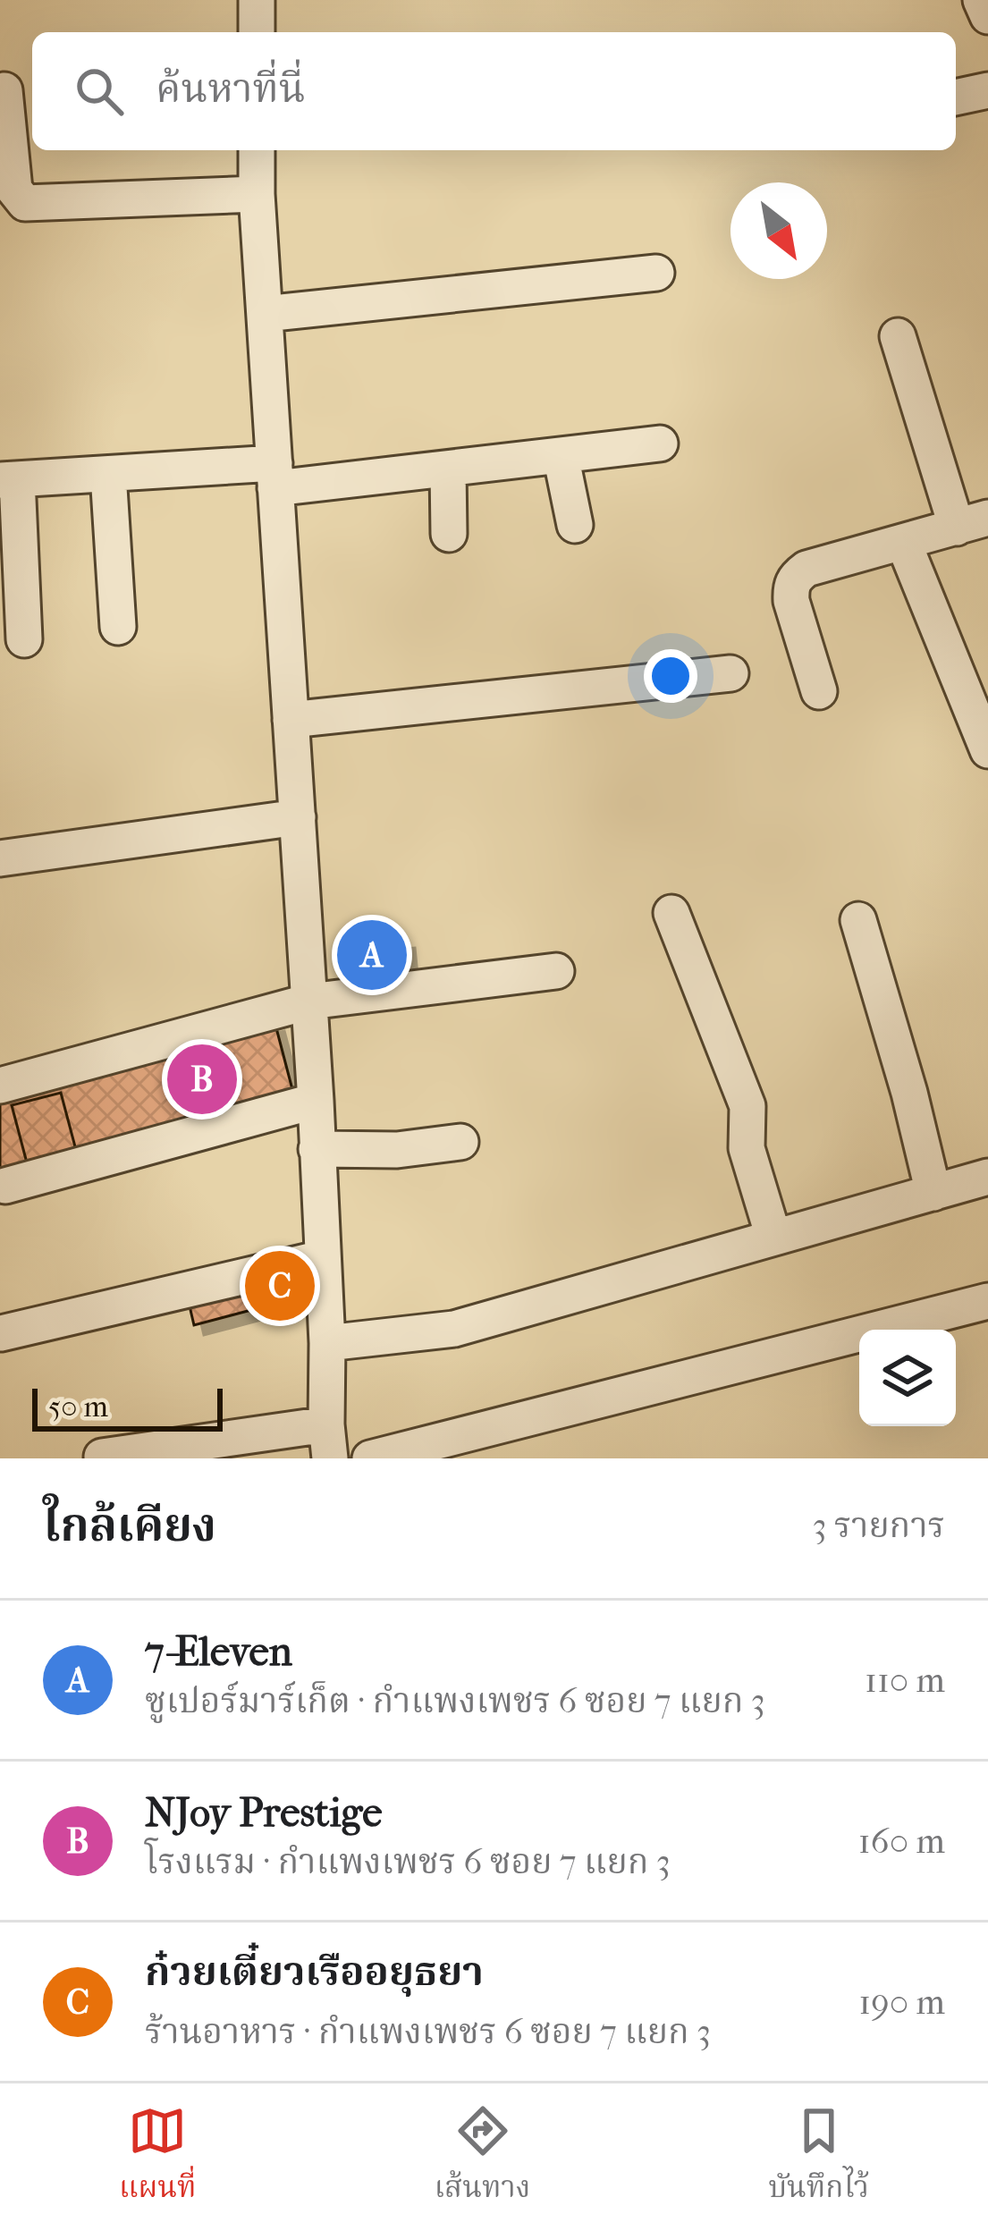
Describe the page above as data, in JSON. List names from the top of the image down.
{
  "scale_bar": "50 m",
  "north": "bottom right",
  "page": {
    "search": "ค้นหาที่นี่",
    "pins": ["A", "B", "C"],
    "scale": "50 m",
    "heading": ["ใกล้เคียง", "3 รายการ"],
    "list": [
      {
        "mark": "A",
        "name": "7-Eleven",
        "note": "ซูเปอร์มาร์เก็ต · กำแพงเพชร 6 ซอย 7 แยก 3",
        "value": "110 m"
      },
      {
        "mark": "B",
        "name": "NJoy Prestige",
        "note": "โรงแรม · กำแพงเพชร 6 ซอย 7 แยก 3",
        "value": "160 m"
      },
      {
        "mark": "C",
        "name": "ก๋วยเตี๋ยวเรืออยุธยา",
        "note": "ร้านอาหาร · กำแพงเพชร 6 ซอย 7 แยก 3",
        "value": "190 m"
      }
    ],
    "nav": ["แผนที่", "เส้นทาง", "บันทึกไว้"]
  }
}
